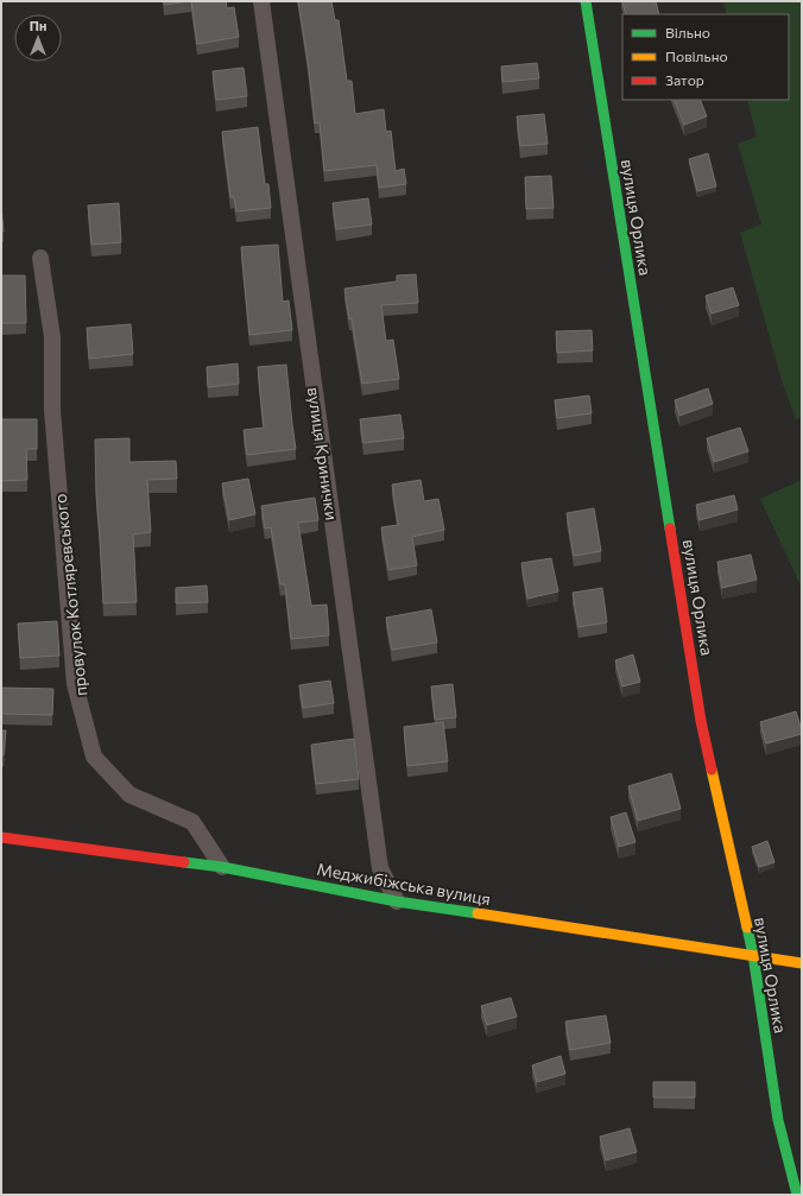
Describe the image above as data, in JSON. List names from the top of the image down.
{
  "streets": {
    "street": [
      "вулиця Орлика",
      "вулиця Кринички",
      "провулок Котляревського",
      "Меджибіжська вулиця"
    ]
  },
  "crossings": [
    ["вулиця Орлика", "Меджибіжська вулиця"],
    ["вулиця Кринички", "Меджибіжська вулиця"],
    ["провулок Котляревського", "Меджибіжська вулиця"]
  ],
  "legend": ["Вільно", "Повільно", "Затор"],
  "north": "top"
}
